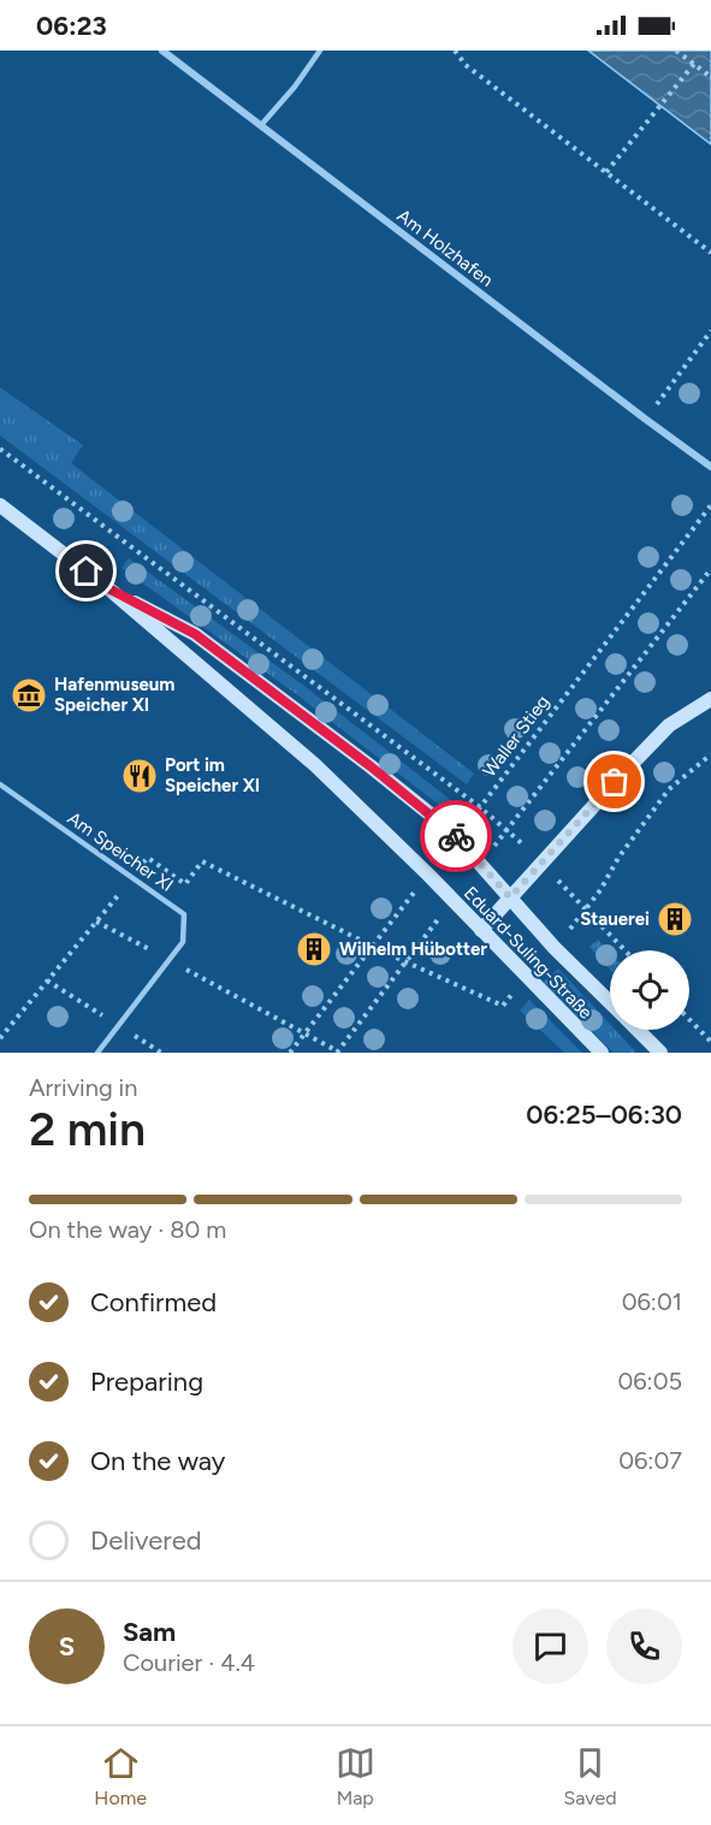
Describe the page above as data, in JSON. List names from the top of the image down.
{
  "streets": {
    "street": ["Am Holzhafen", "Eduard-Suling-Straße"],
    "lane": ["Am Speicher XI"],
    "path": ["Waller Stieg"]
  },
  "crossings": [
    ["Waller Stieg", "Eduard-Suling-Straße"]
  ],
  "places": {
    "museum": ["Hafenmuseum Speicher XI"],
    "restaurant": ["Port im Speicher XI"],
    "building": ["Stauerei", "Wilhelm Hübotter"]
  },
  "page": {
    "status": "06:23",
    "heading": ["2 min", "Arriving in", "06:25–06:30"],
    "panel": ["Sam", "Courier · 4.4"],
    "bar": "On the way · 80 m",
    "list": [
      ["Confirmed", "06:01"],
      ["Preparing", "06:05"],
      ["On the way", "06:07"],
      "Delivered"
    ],
    "round": "S",
    "tabs": ["Home", "Map", "Saved"]
  }
}
